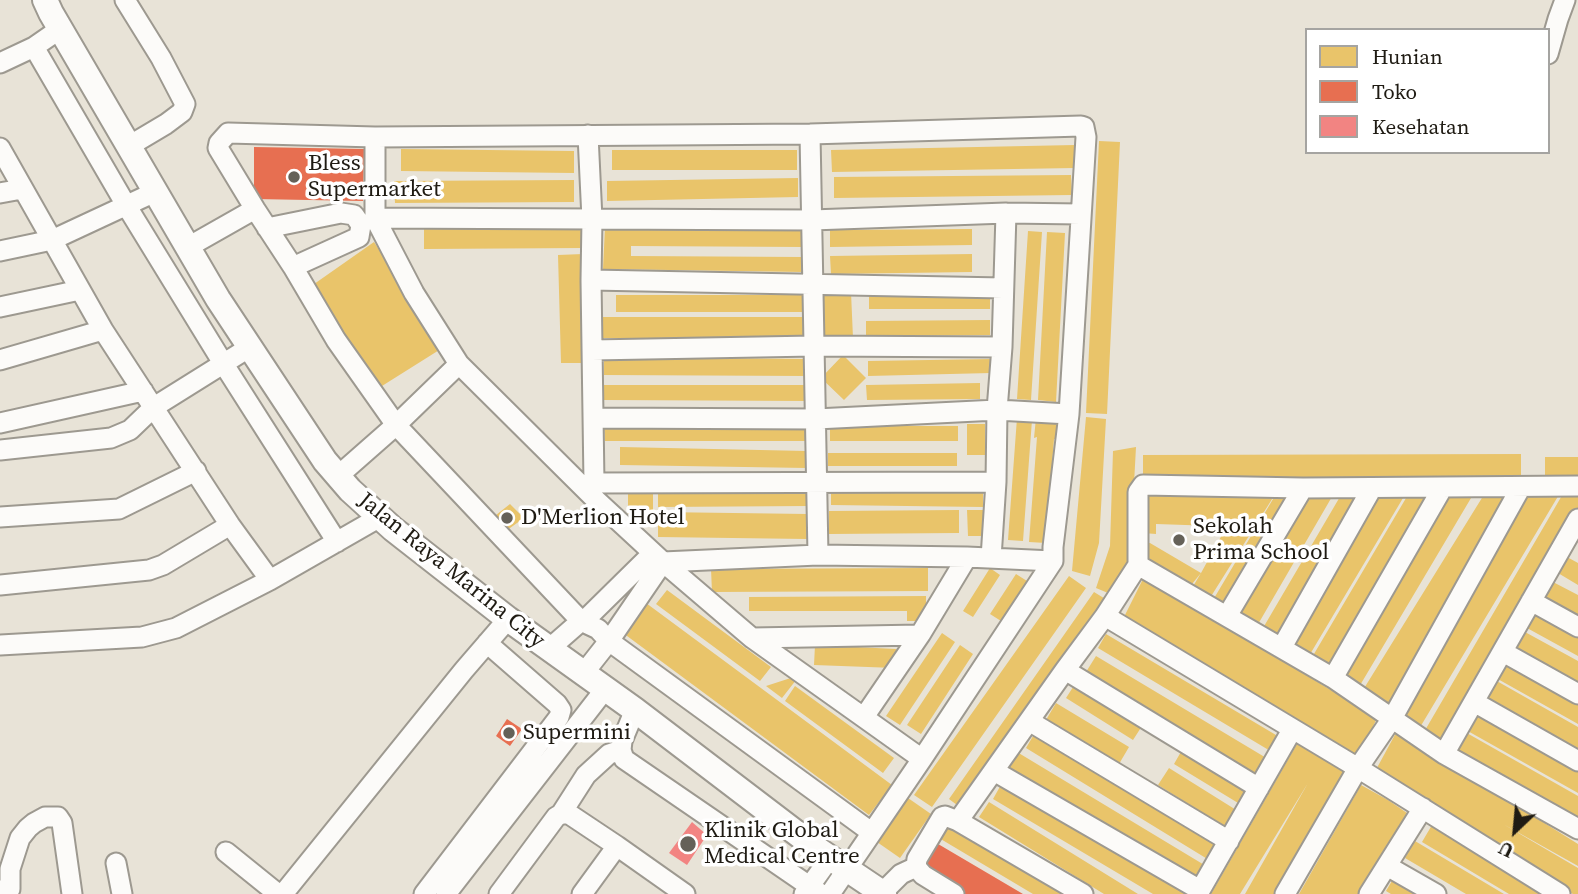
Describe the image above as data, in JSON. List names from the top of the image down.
{
  "streets": {
    "main road": ["Jalan Raya Marina City"]
  },
  "places": [
    "Bless Supermarket",
    "D'Merlion Hotel",
    "Sekolah Prima School",
    "Supermini",
    "Klinik Global Medical Centre"
  ],
  "legend": ["Hunian", "Toko", "Kesehatan"],
  "north": "bottom left"
}
